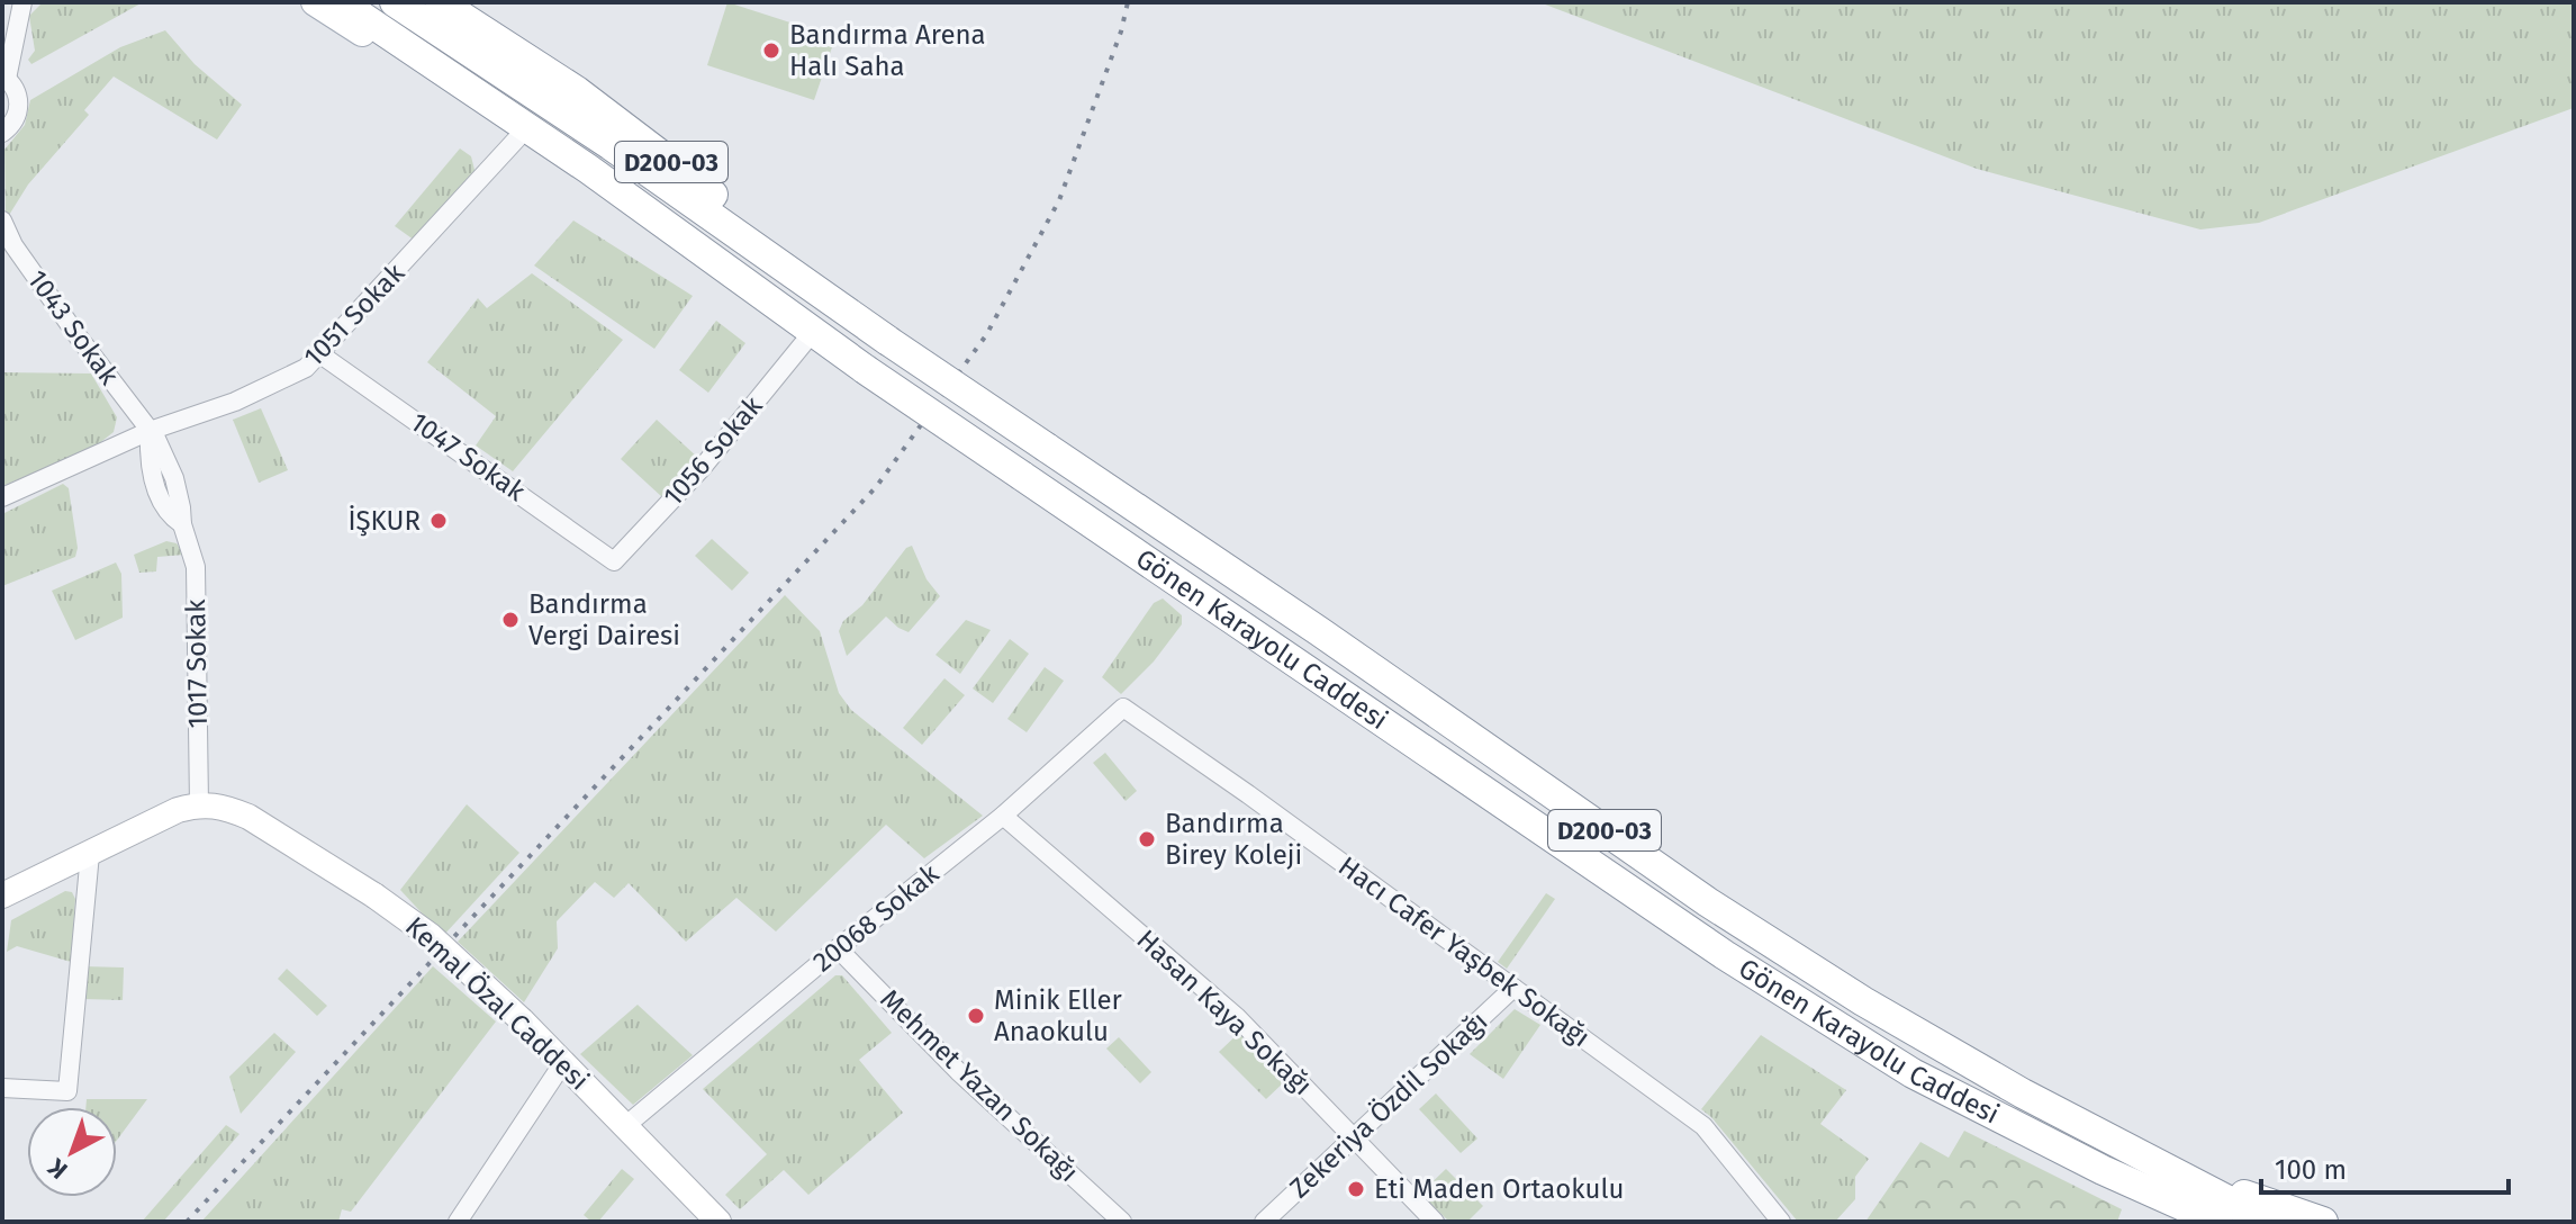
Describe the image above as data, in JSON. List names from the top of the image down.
{
  "streets": {
    "highway": ["D200-03", "Gönen Karayolu Caddesi"],
    "main road": ["Kemal Özal Caddesi"],
    "street": [
      "1051 Sokak",
      "1043 Sokak",
      "1056 Sokak",
      "1047 Sokak",
      "1017 Sokak",
      "20068 Sokak",
      "Hacı Cafer Yaşbek Sokağı",
      "Hasan Kaya Sokağı",
      "Mehmet Yazan Sokağı",
      "Zekeriya Özdil Sokağı"
    ]
  },
  "crossings": [
    ["D200-03", "Gönen Karayolu Caddesi"],
    ["1051 Sokak", "1043 Sokak"],
    ["1051 Sokak", "1047 Sokak"],
    ["1051 Sokak", "1017 Sokak"],
    ["1043 Sokak", "1017 Sokak"],
    ["1056 Sokak", "1047 Sokak"],
    ["1017 Sokak", "Kemal Özal Caddesi"],
    ["20068 Sokak", "Hacı Cafer Yaşbek Sokağı"],
    ["20068 Sokak", "Kemal Özal Caddesi"],
    ["20068 Sokak", "Hasan Kaya Sokağı"],
    ["20068 Sokak", "Mehmet Yazan Sokağı"],
    ["Hacı Cafer Yaşbek Sokağı", "Zekeriya Özdil Sokağı"],
    ["Hasan Kaya Sokağı", "Zekeriya Özdil Sokağı"]
  ],
  "places": [
    "Bandırma Arena Halı Saha",
    "İŞKUR",
    "Bandırma Vergi Dairesi",
    "Bandırma Birey Koleji",
    "Minik Eller Anaokulu",
    "Eti Maden Ortaokulu"
  ],
  "scale_bar": "100 m",
  "north": "bottom left"
}
